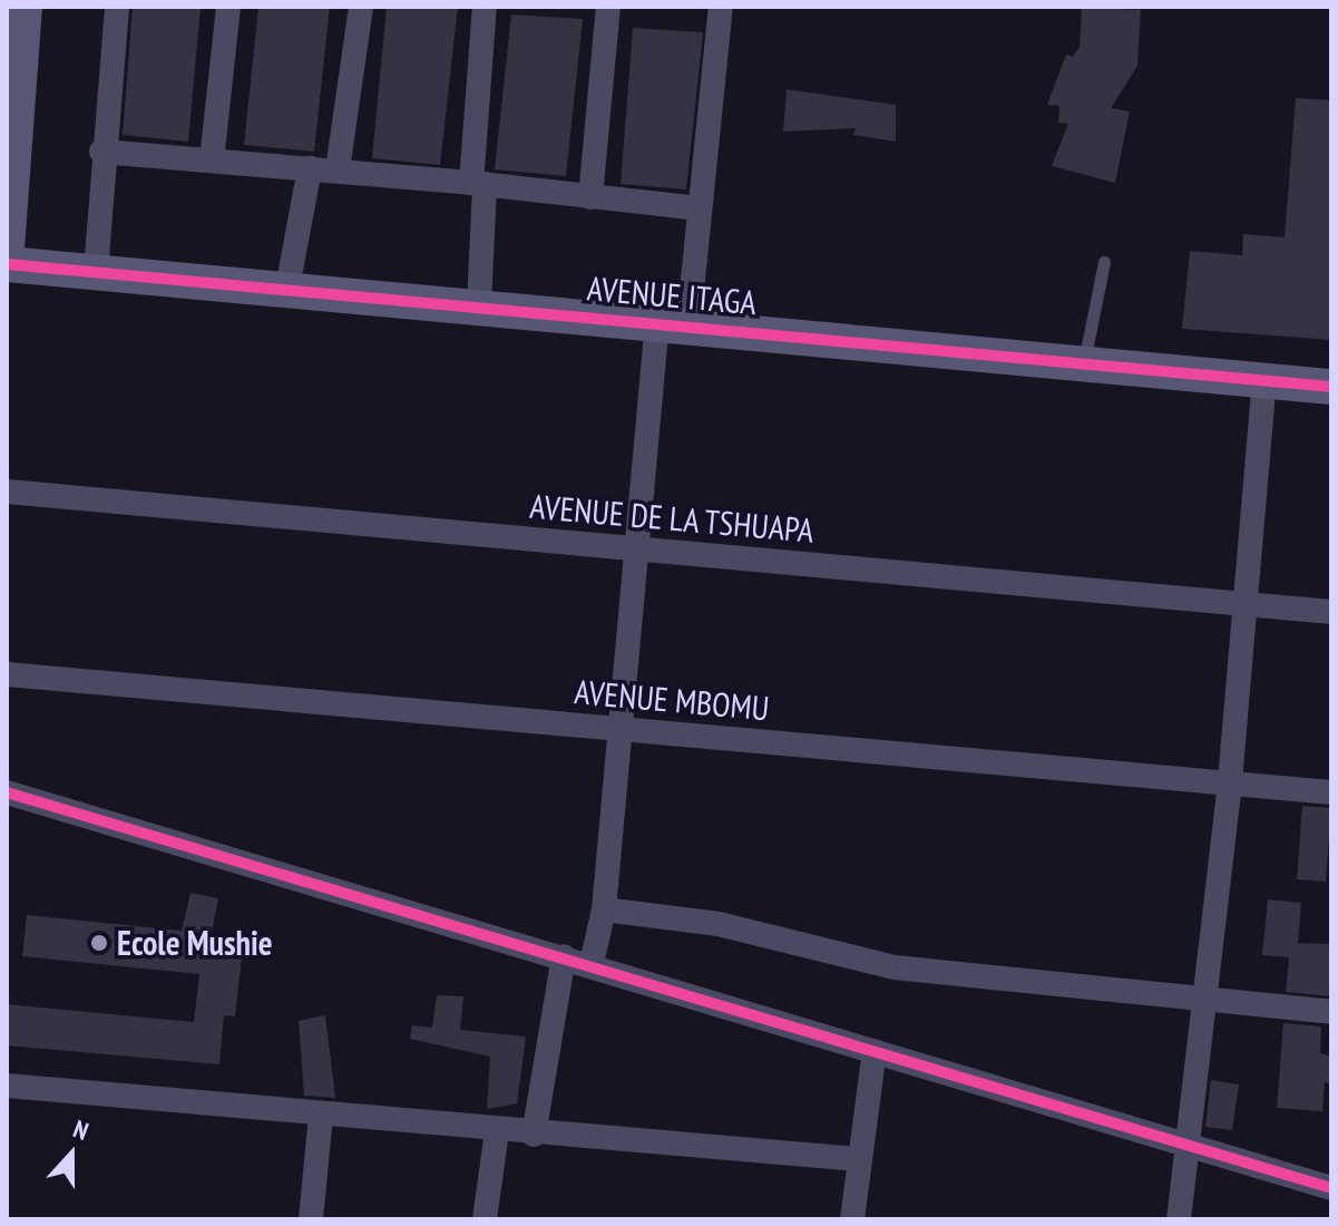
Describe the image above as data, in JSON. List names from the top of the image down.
{
  "streets": {
    "street": ["AVENUE ITAGA", "AVENUE DE LA TSHUAPA", "AVENUE MBOMU"]
  },
  "places": ["Ecole Mushie"],
  "north": "top"
}
